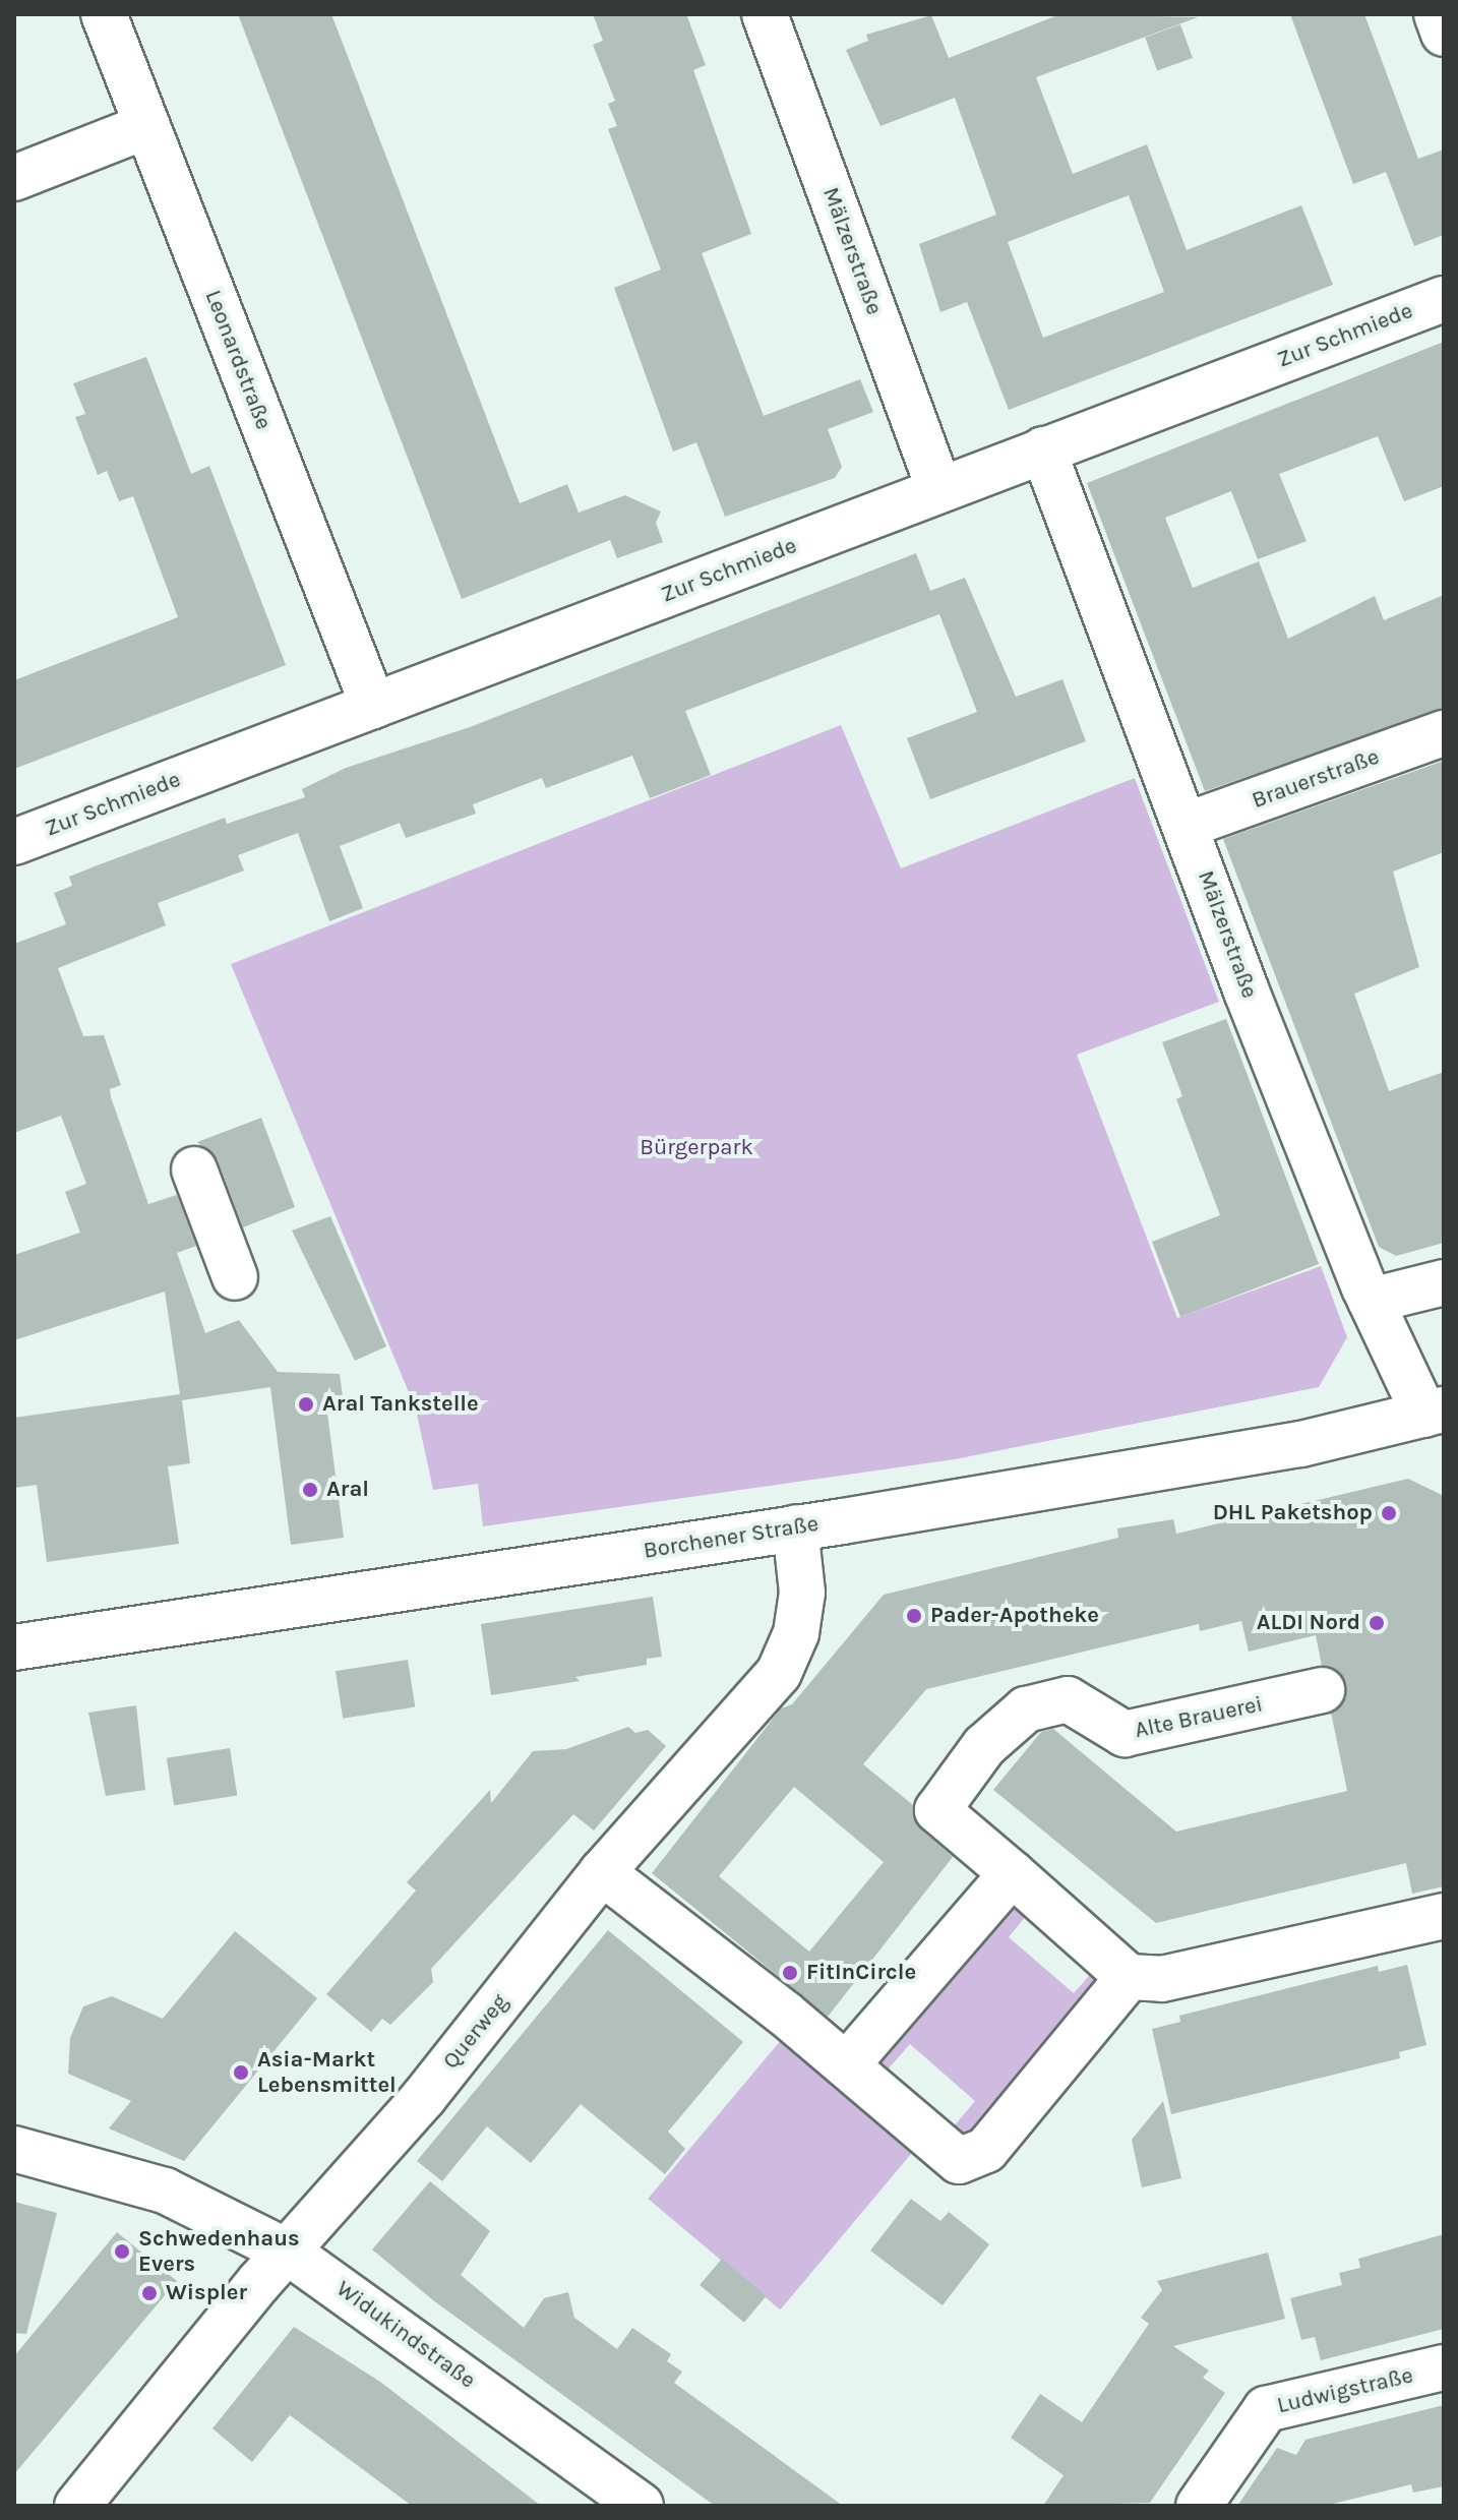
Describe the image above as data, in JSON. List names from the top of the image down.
{
  "streets": {
    "street": [
      "Mälzerstraße",
      "Zur Schmiede",
      "Leonardstraße",
      "Brauerstraße",
      "Borchener Straße",
      "Alte Brauerei",
      "Querweg",
      "Widukindstraße",
      "Ludwigstraße"
    ]
  },
  "crossings": [
    ["Mälzerstraße", "Zur Schmiede"],
    ["Mälzerstraße", "Brauerstraße"],
    ["Mälzerstraße", "Borchener Straße"],
    ["Zur Schmiede", "Leonardstraße"],
    ["Borchener Straße", "Querweg"],
    ["Querweg", "Widukindstraße"]
  ],
  "parks": ["Bürgerpark"],
  "places": [
    "Aral Tankstelle",
    "Aral",
    "DHL Paketshop",
    "Pader-Apotheke",
    "ALDI Nord",
    "FitInCircle",
    "Asia-Markt Lebensmittel",
    "Schwedenhaus Evers",
    "Wispler"
  ]
}
